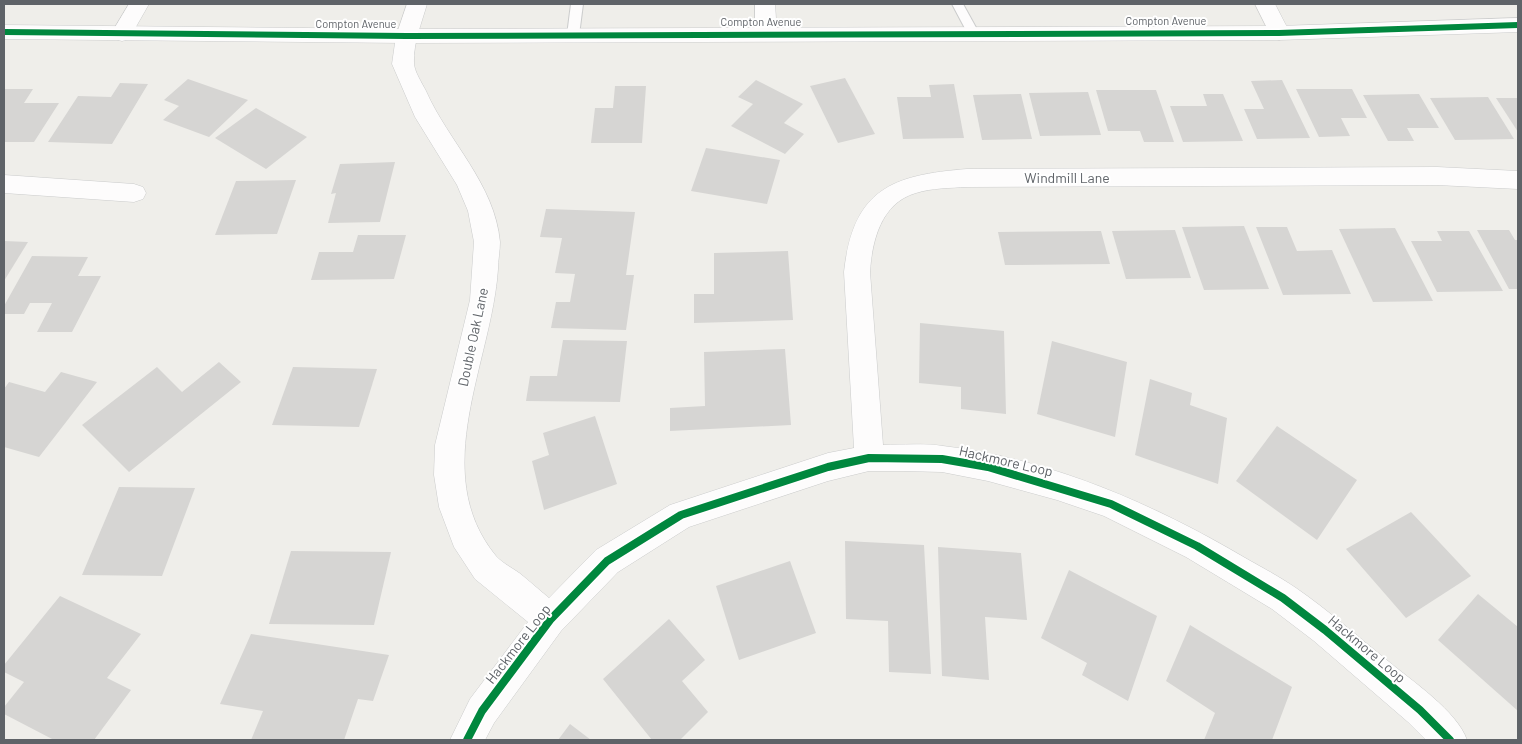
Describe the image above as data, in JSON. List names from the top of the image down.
{
  "streets": {
    "street": [
      "Compton Avenue",
      "Windmill Lane",
      "Double Oak Lane",
      "Hackmore Loop"
    ]
  },
  "crossings": [
    ["Compton Avenue", "Double Oak Lane"],
    ["Windmill Lane", "Hackmore Loop"],
    ["Double Oak Lane", "Hackmore Loop"]
  ]
}
